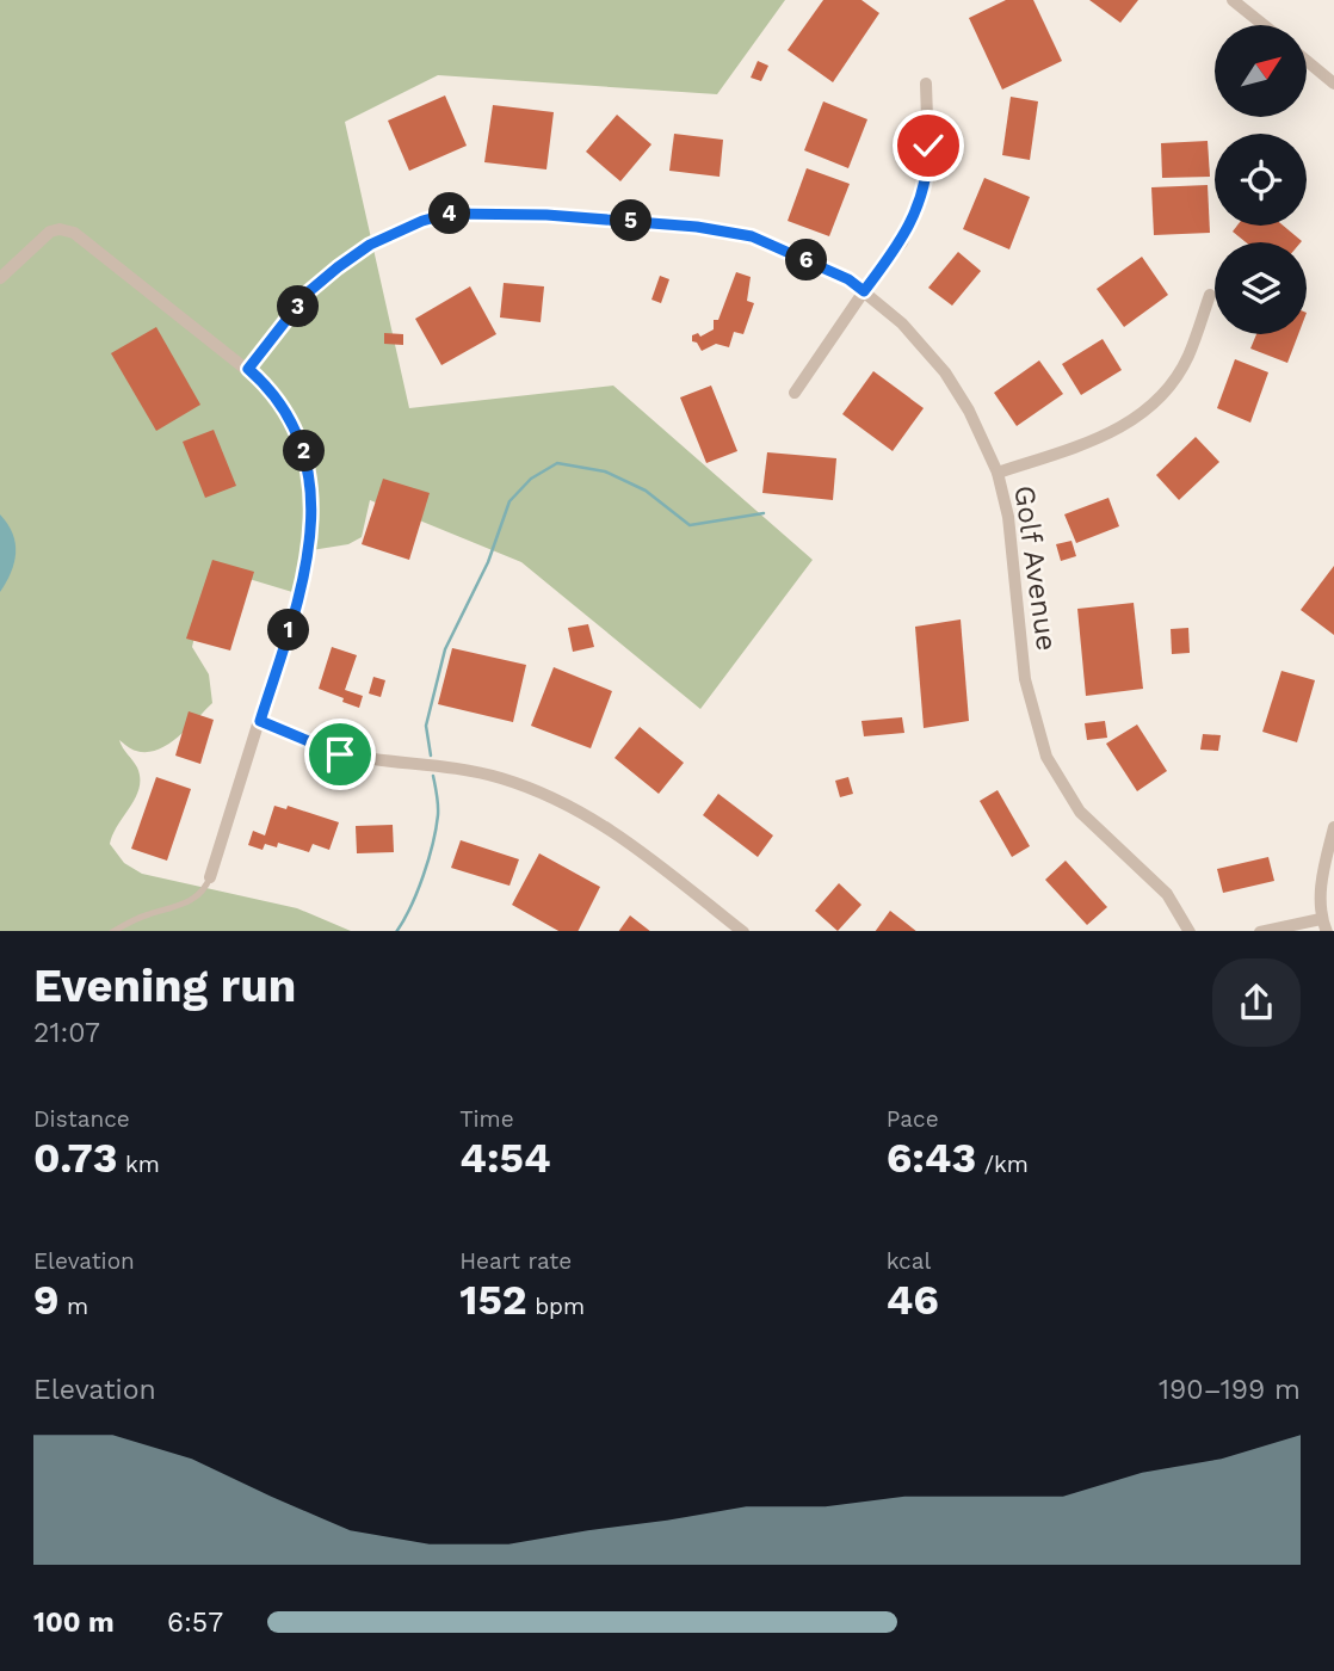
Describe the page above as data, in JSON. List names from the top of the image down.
{
  "streets": {
    "street": ["Golf Avenue"]
  },
  "north": "top right",
  "page": {
    "pins": [
      "4",
      "5",
      "6",
      "3",
      "2",
      "1"
    ],
    "heading": ["Evening run", "21:07"],
    "stats": [
      ["Distance", "0.73 km"],
      ["Time", "4:54"],
      ["Pace", "6:43 /km"],
      ["Elevation", "9 m"],
      ["Heart rate", "152 bpm"],
      ["kcal", "46"]
    ],
    "chart": ["Elevation", "190–199 m"],
    "list": [
      {
        "name": "100 m",
        "note": "6:57"
      }
    ]
  }
}
